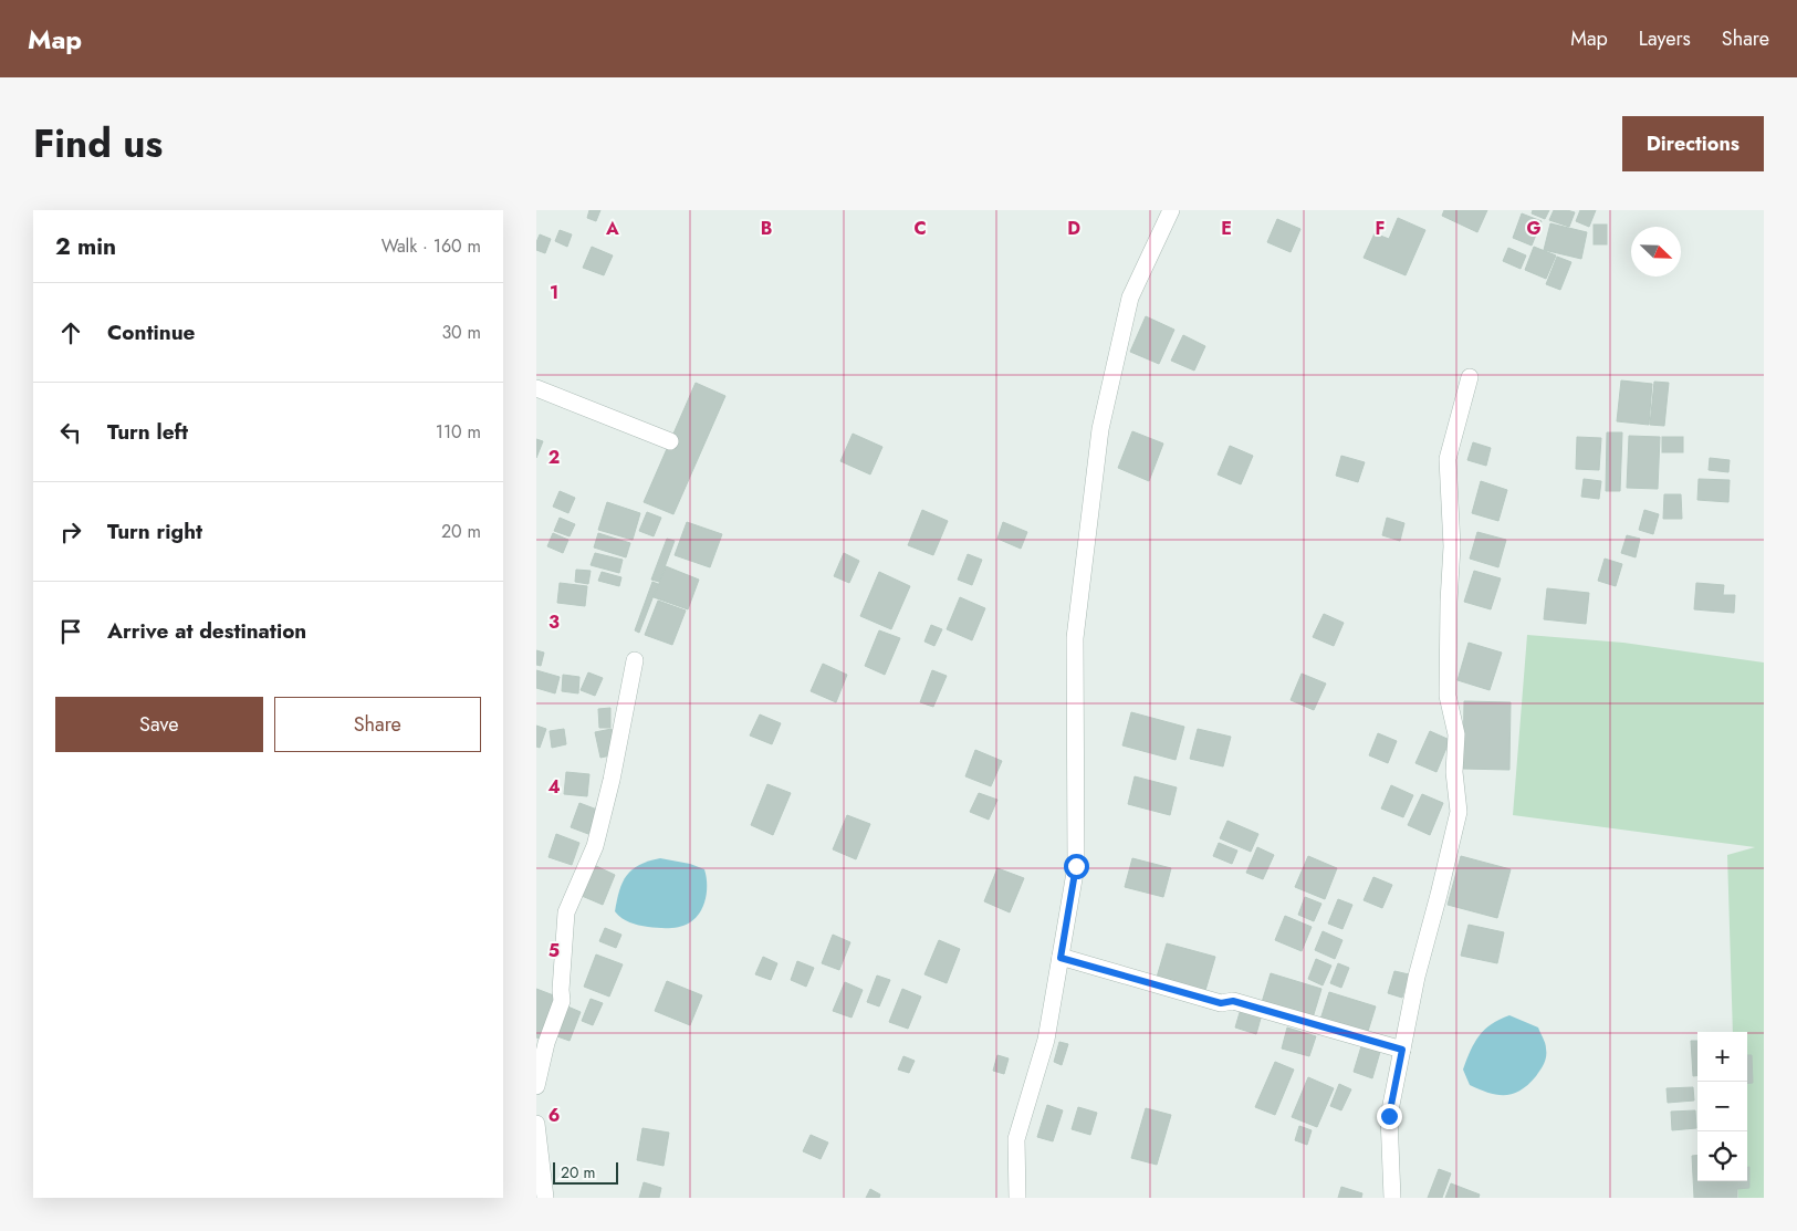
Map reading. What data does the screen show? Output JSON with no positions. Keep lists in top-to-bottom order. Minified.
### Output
{"scale_bar":"20 m","north":"bottom right","page":{"header":"Map","nav":["Map","Layers","Share"],"title":"Find us","buttons":["Directions",["Save","Share"]],"heading":["2 min","Walk · 160 m"],"list":[["Continue","30 m"],["Turn left","110 m"],["Turn right","20 m"],"Arrive at destination"],"map_buttons":["+","−"],"scale":"20 m"},"grid":{"columns":["A","B","C","D","E","F","G"],"rows":["1","2","3","4","5","6"]}}
